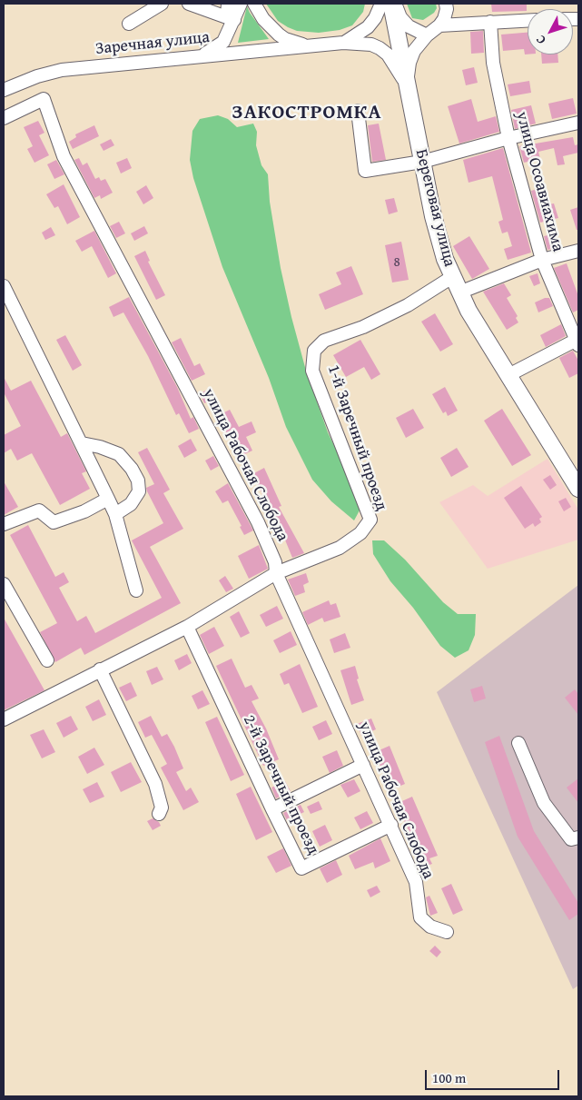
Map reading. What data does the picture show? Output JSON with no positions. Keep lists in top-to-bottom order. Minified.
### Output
{"streets":{"main road":["Береговая улица"],"street":["Заречная улица","улица Осоавиахима","1-й Заречный проезд","улица Рабочая Слобода","2-й Заречный проезд"]},"crossings":[["Заречная улица","Береговая улица"],["Береговая улица","1-й Заречный проезд"],["1-й Заречный проезд","улица Рабочая Слобода"],["1-й Заречный проезд","2-й Заречный проезд"],["улица Рабочая Слобода","2-й Заречный проезд"]],"districts":["ЗАКОСТРОМКА"],"house_numbers":["8"],"scale_bar":"100 m","north":"bottom left"}
